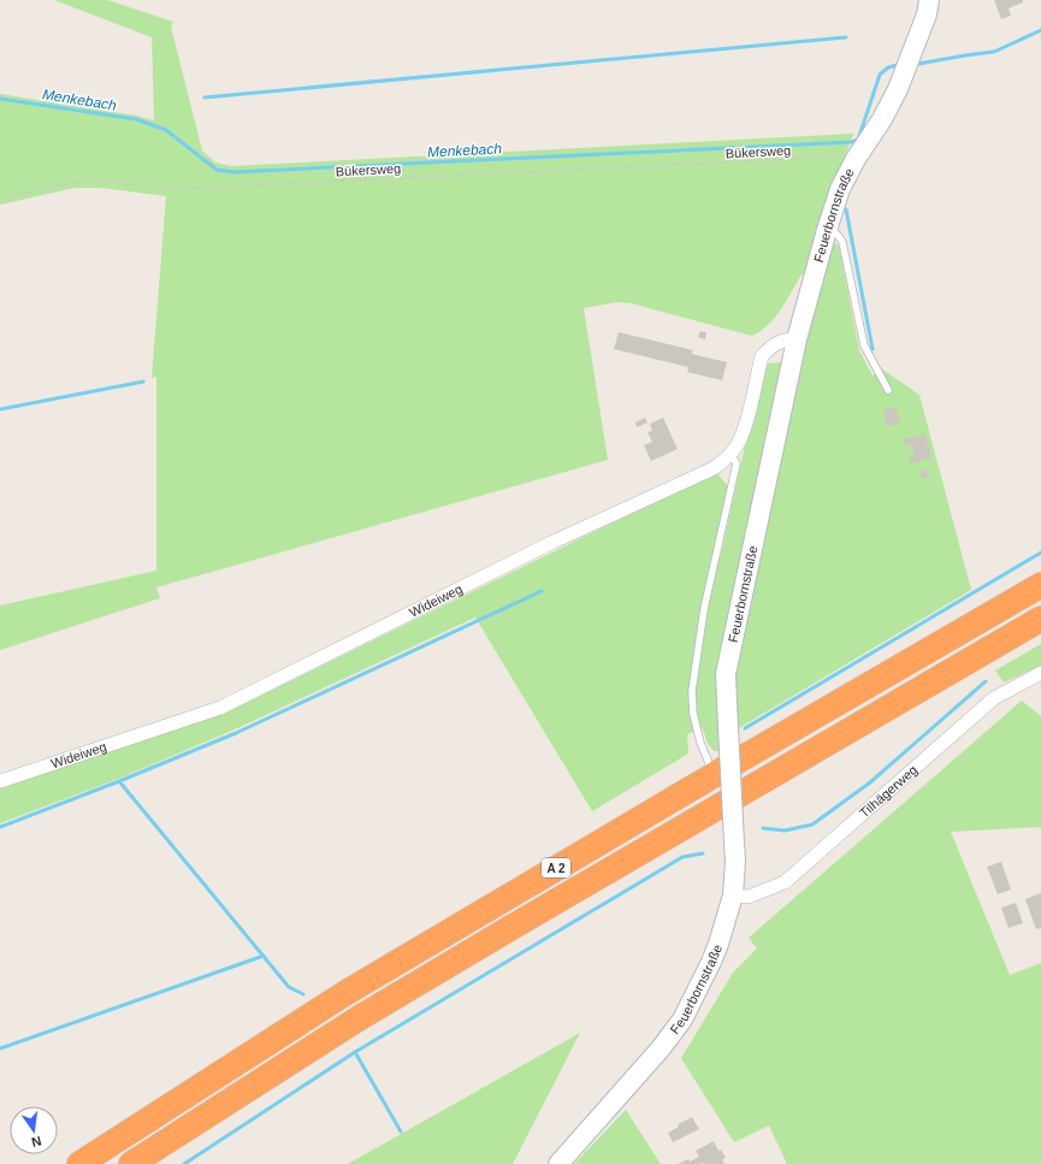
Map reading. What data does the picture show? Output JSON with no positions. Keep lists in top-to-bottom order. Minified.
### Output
{"streets":{"highway":["A 2"],"street":["Feuerbornstraße","Wideiweg","Tilhägerweg"],"path":["Bükersweg"]},"crossings":[["Bükersweg","Feuerbornstraße"],["Feuerbornstraße","Wideiweg"],["Feuerbornstraße","Tilhägerweg"]],"water":["Menkebach"],"north":"bottom"}
